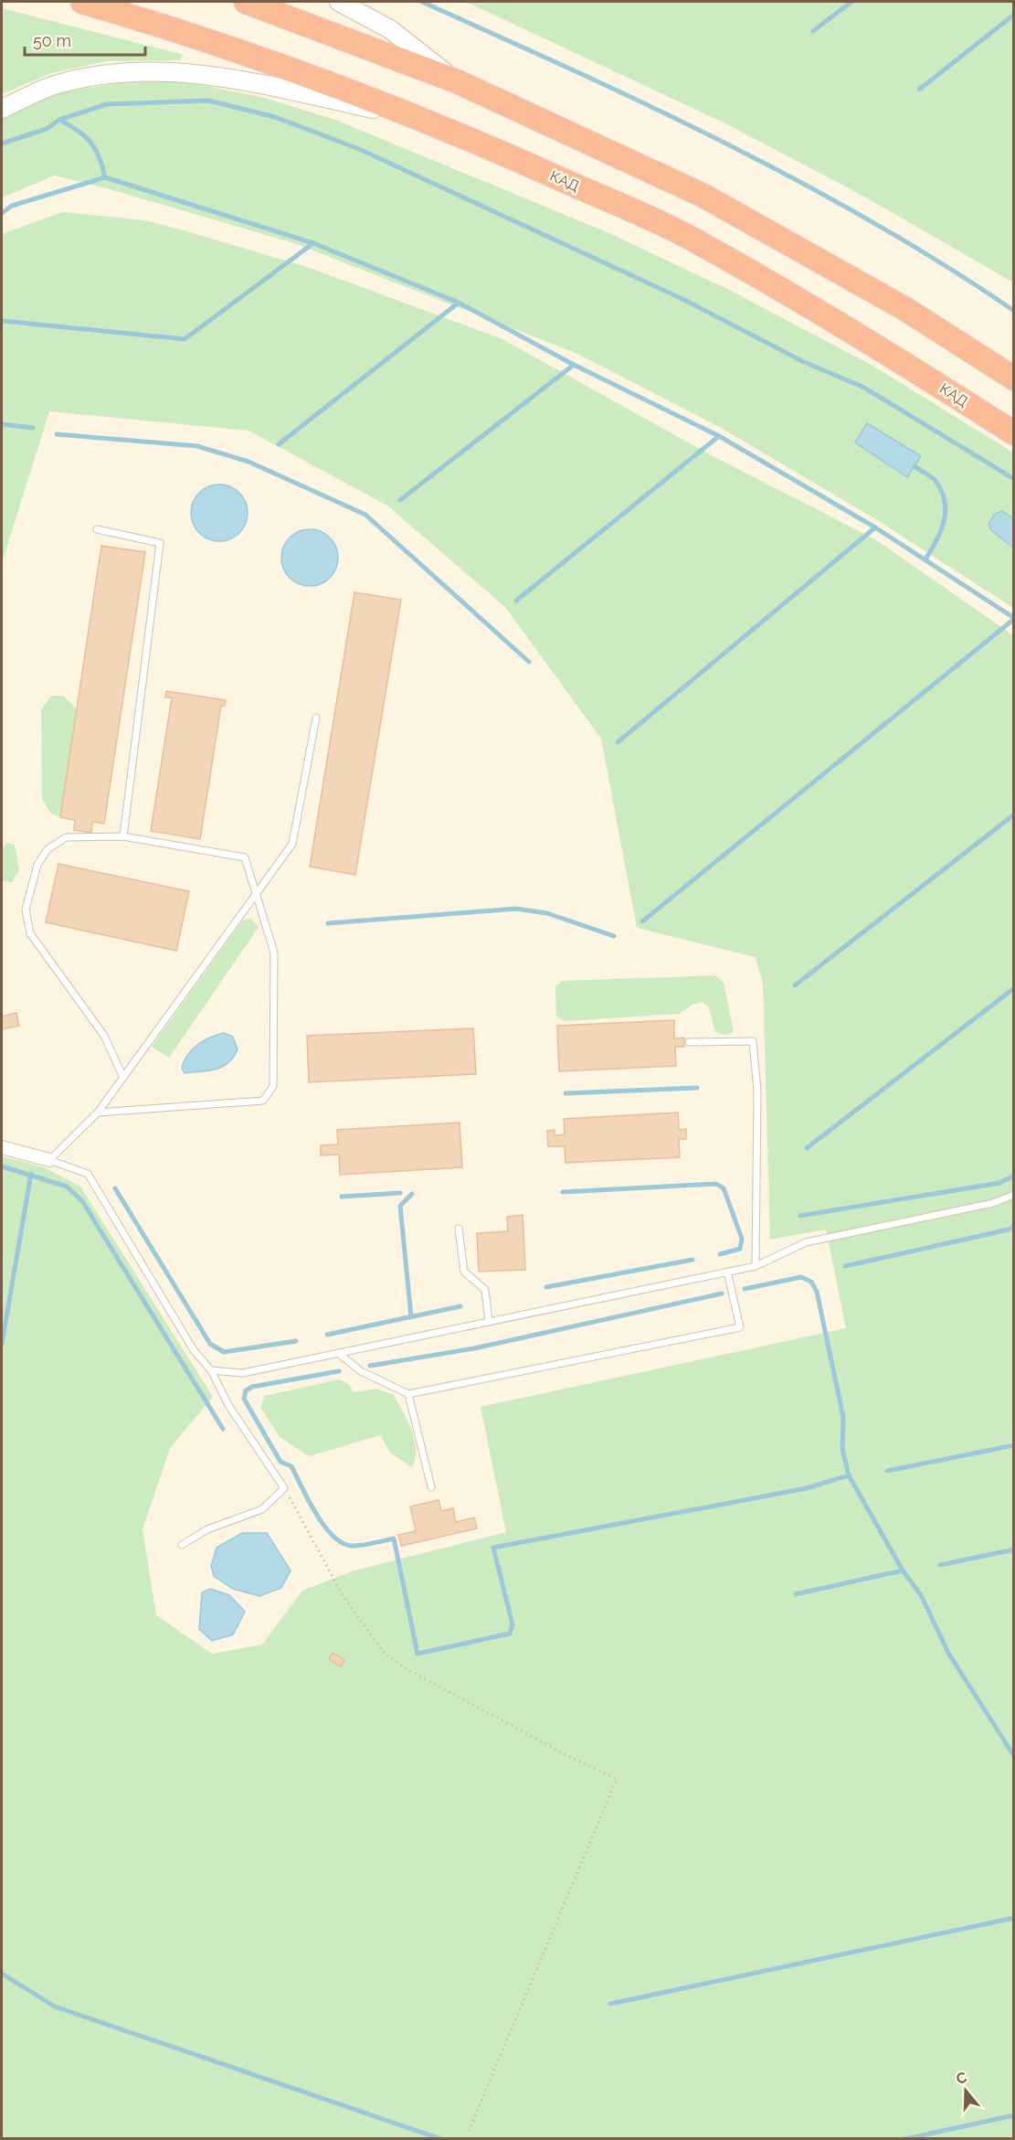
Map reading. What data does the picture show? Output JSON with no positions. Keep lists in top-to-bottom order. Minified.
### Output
{"streets":{"highway":["КАД"]},"scale_bar":"50 m","north":"top"}
